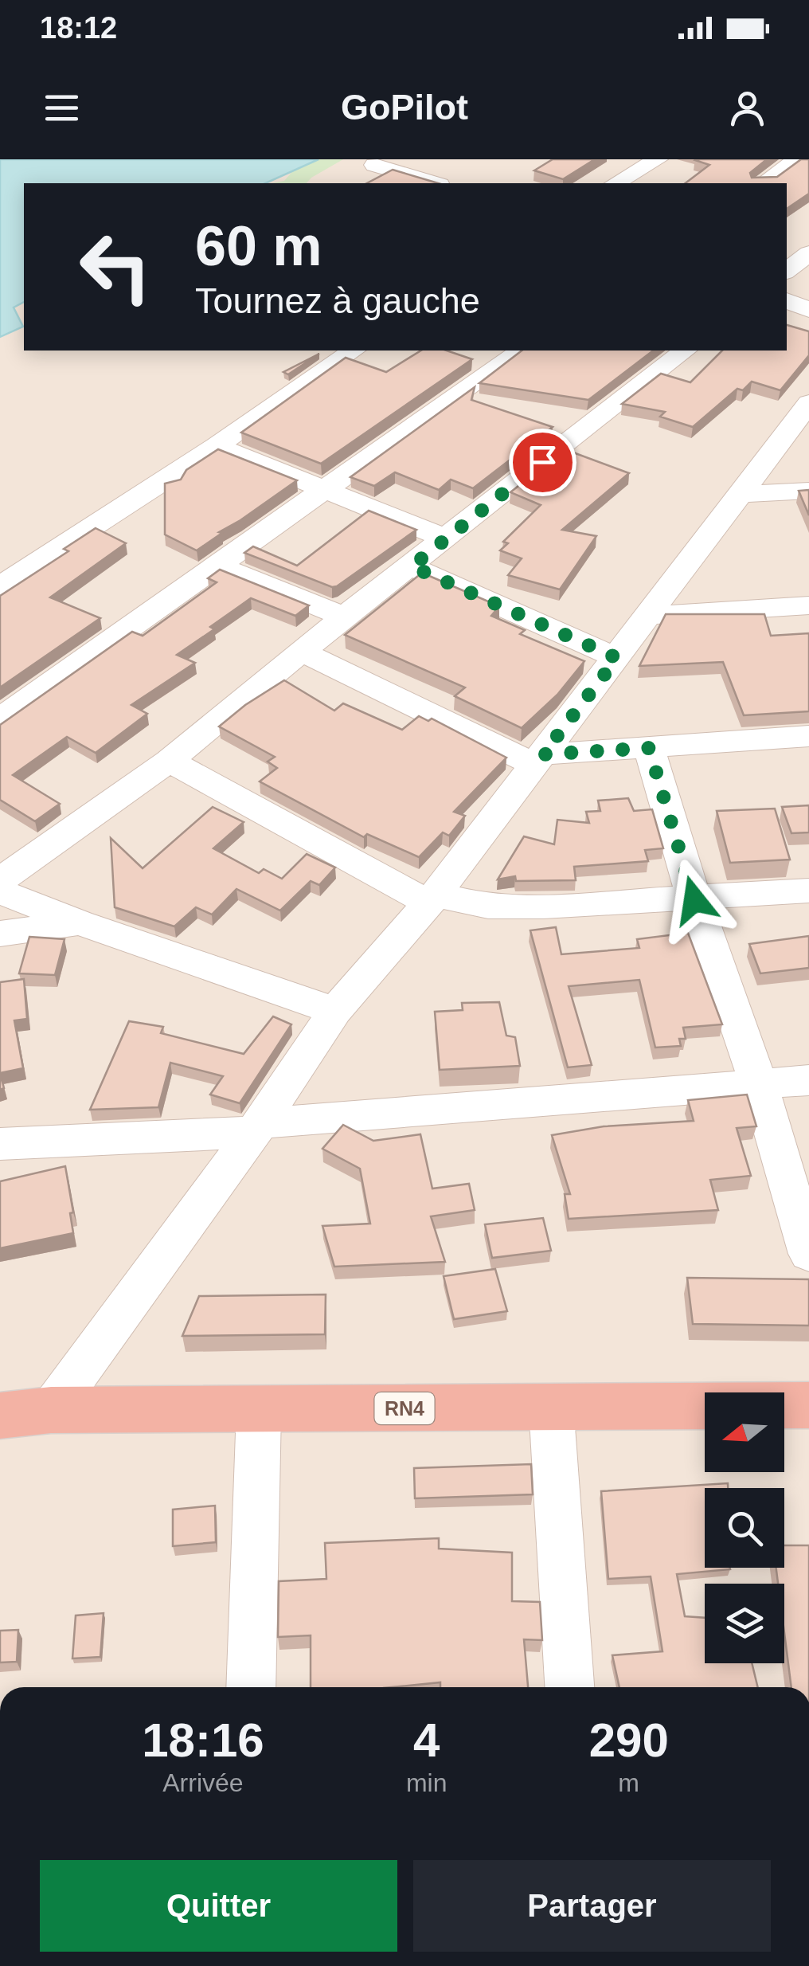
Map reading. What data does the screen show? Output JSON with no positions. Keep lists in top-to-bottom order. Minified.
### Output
{"streets":{"highway":["RN4"]},"north":"left","page":{"status":"18:12","header":"GoPilot","turn":["60 m","Tournez à gauche"],"eta":["18:16","Arrivée","4","min","290","m"],"buttons":["Quitter","Partager"]}}
